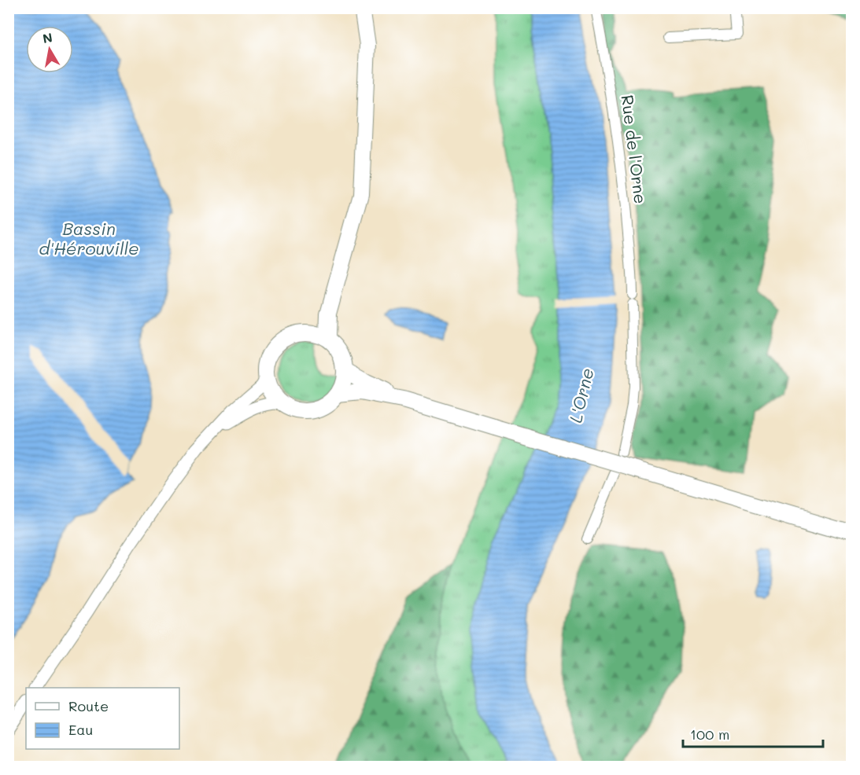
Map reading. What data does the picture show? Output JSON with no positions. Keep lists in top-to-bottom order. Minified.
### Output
{"streets":{"street":["Rue de l'Orne"]},"water":["Bassin d'Hérouville","L'Orne"],"legend":["Route","Eau"],"scale_bar":"100 m","north":"top"}
